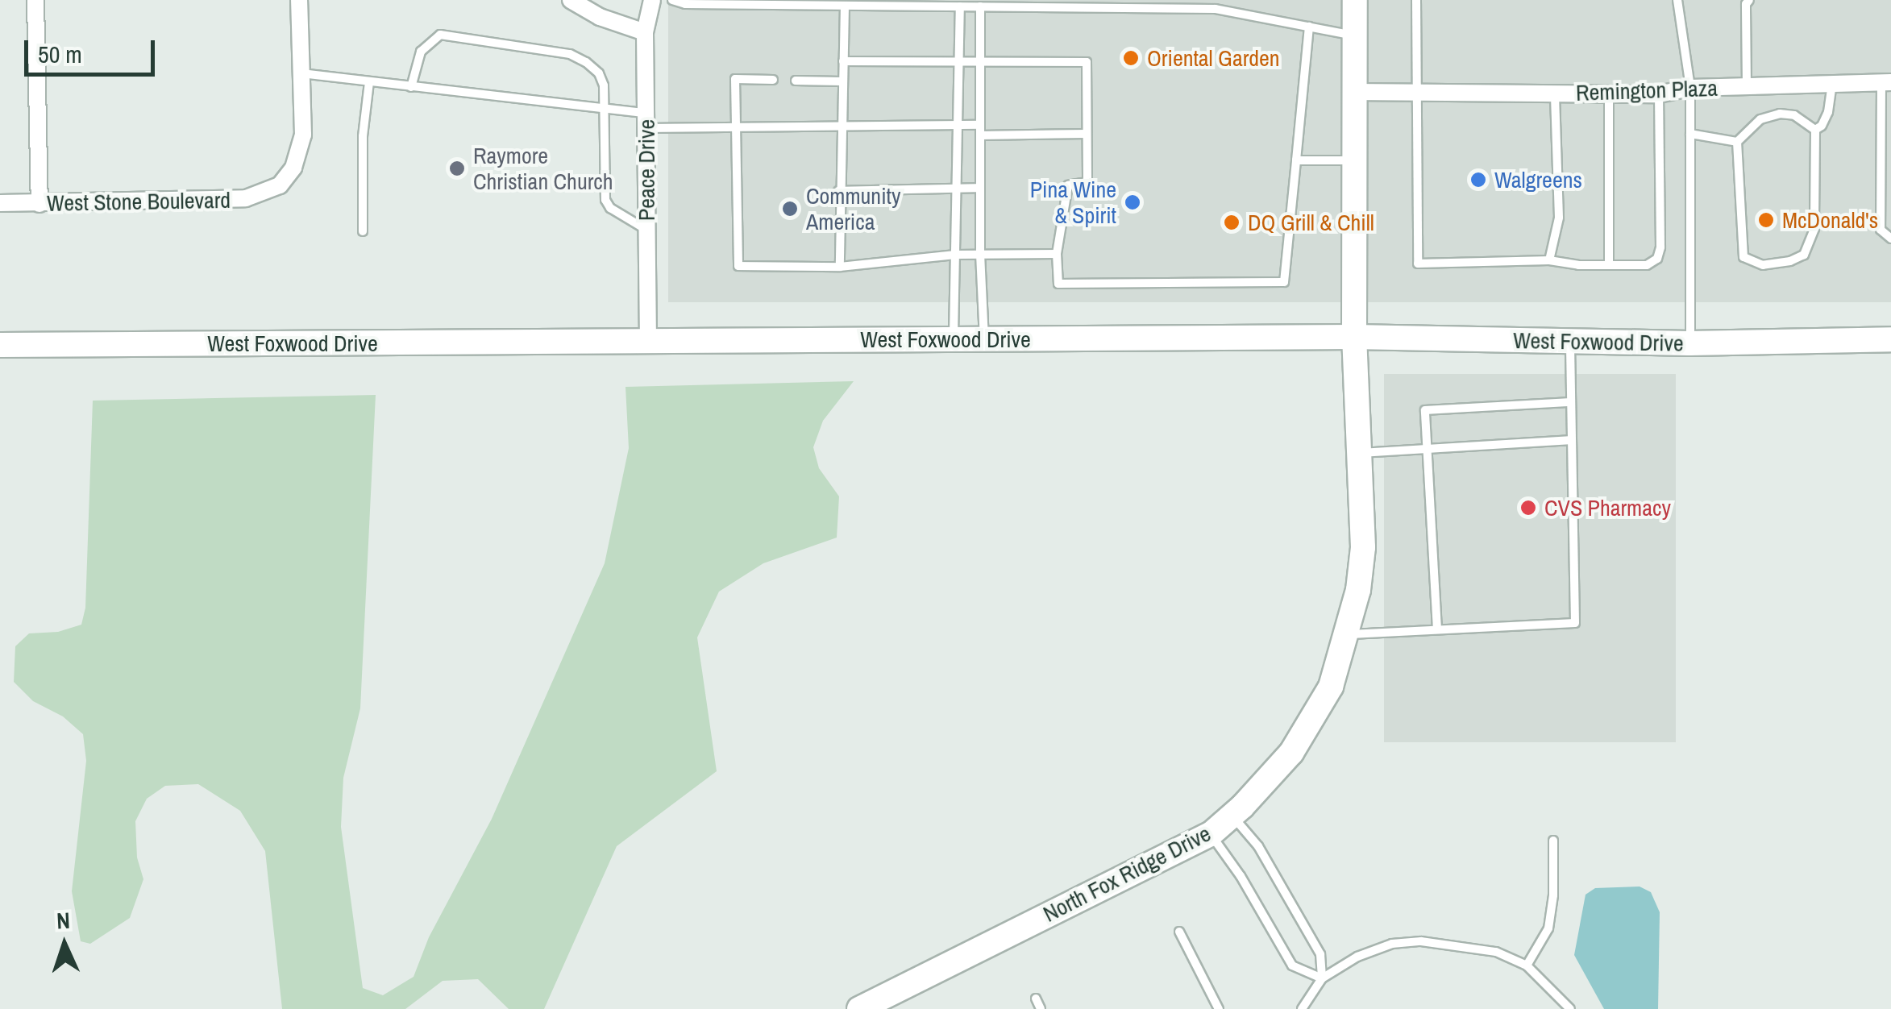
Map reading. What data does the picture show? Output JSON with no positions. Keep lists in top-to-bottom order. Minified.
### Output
{"streets":{"main road":["West Foxwood Drive","North Fox Ridge Drive"],"street":["Remington Plaza","Peace Drive","West Stone Boulevard"]},"crossings":[["Remington Plaza","North Fox Ridge Drive"],["Peace Drive","West Foxwood Drive"],["West Foxwood Drive","North Fox Ridge Drive"]],"places":["Oriental Garden","Raymore Christian Church","Walgreens","Pina Wine & Spirit","Community America","McDonald's","DQ Grill & Chill","CVS Pharmacy"],"scale_bar":"50 m","north":"top"}
